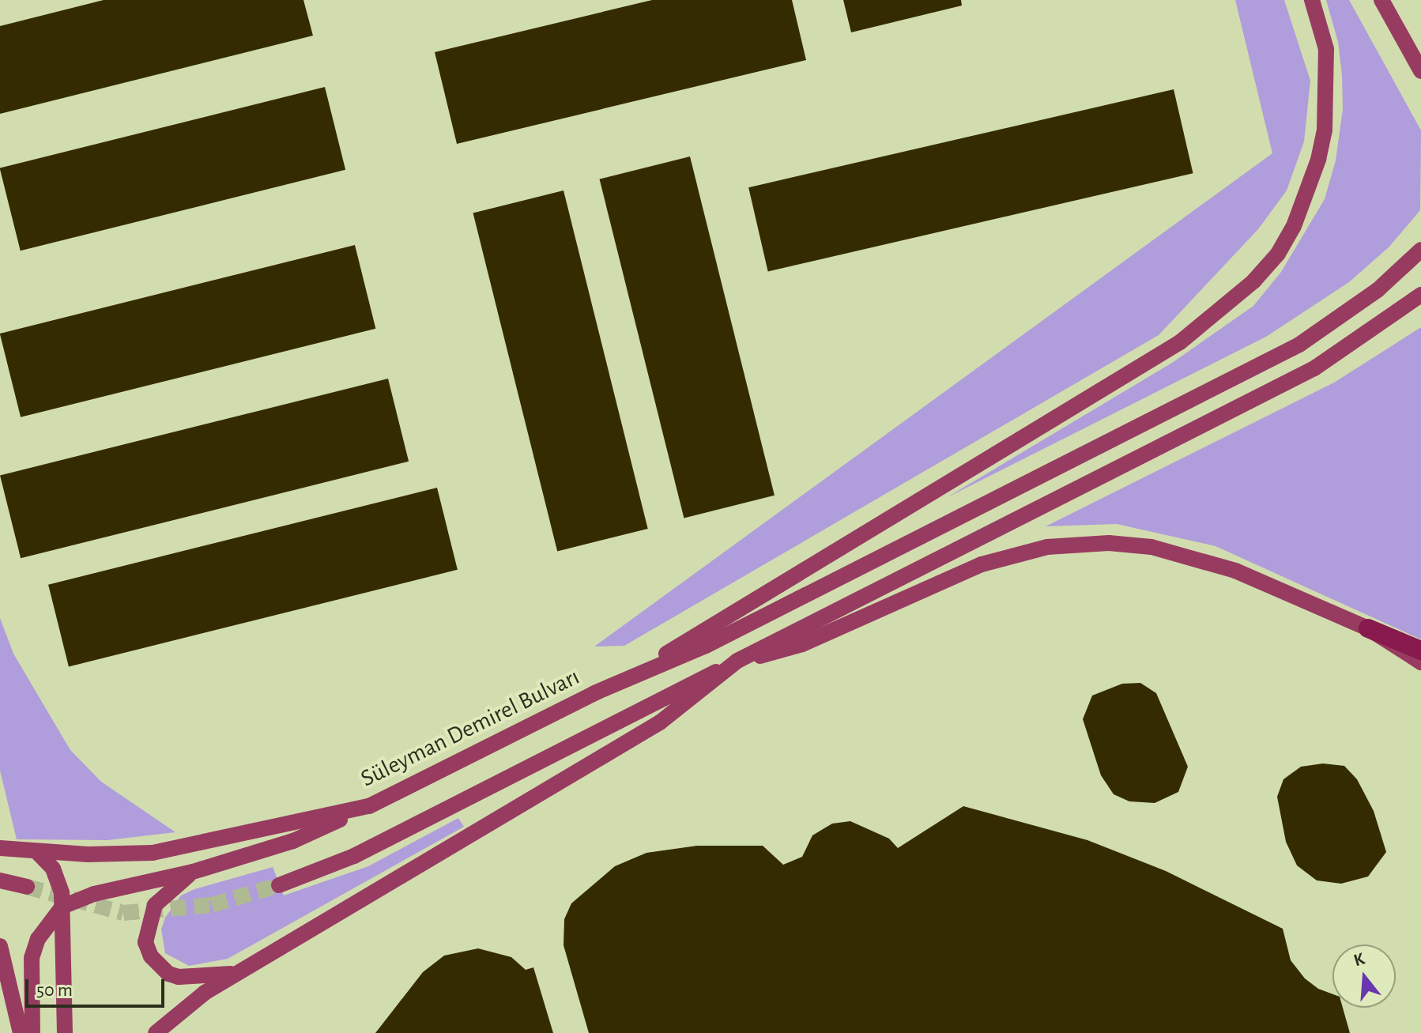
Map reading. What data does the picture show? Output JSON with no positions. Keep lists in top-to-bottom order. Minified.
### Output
{"streets":{"main road":["Süleyman Demirel Bulvarı"]},"scale_bar":"50 m","north":"top"}
